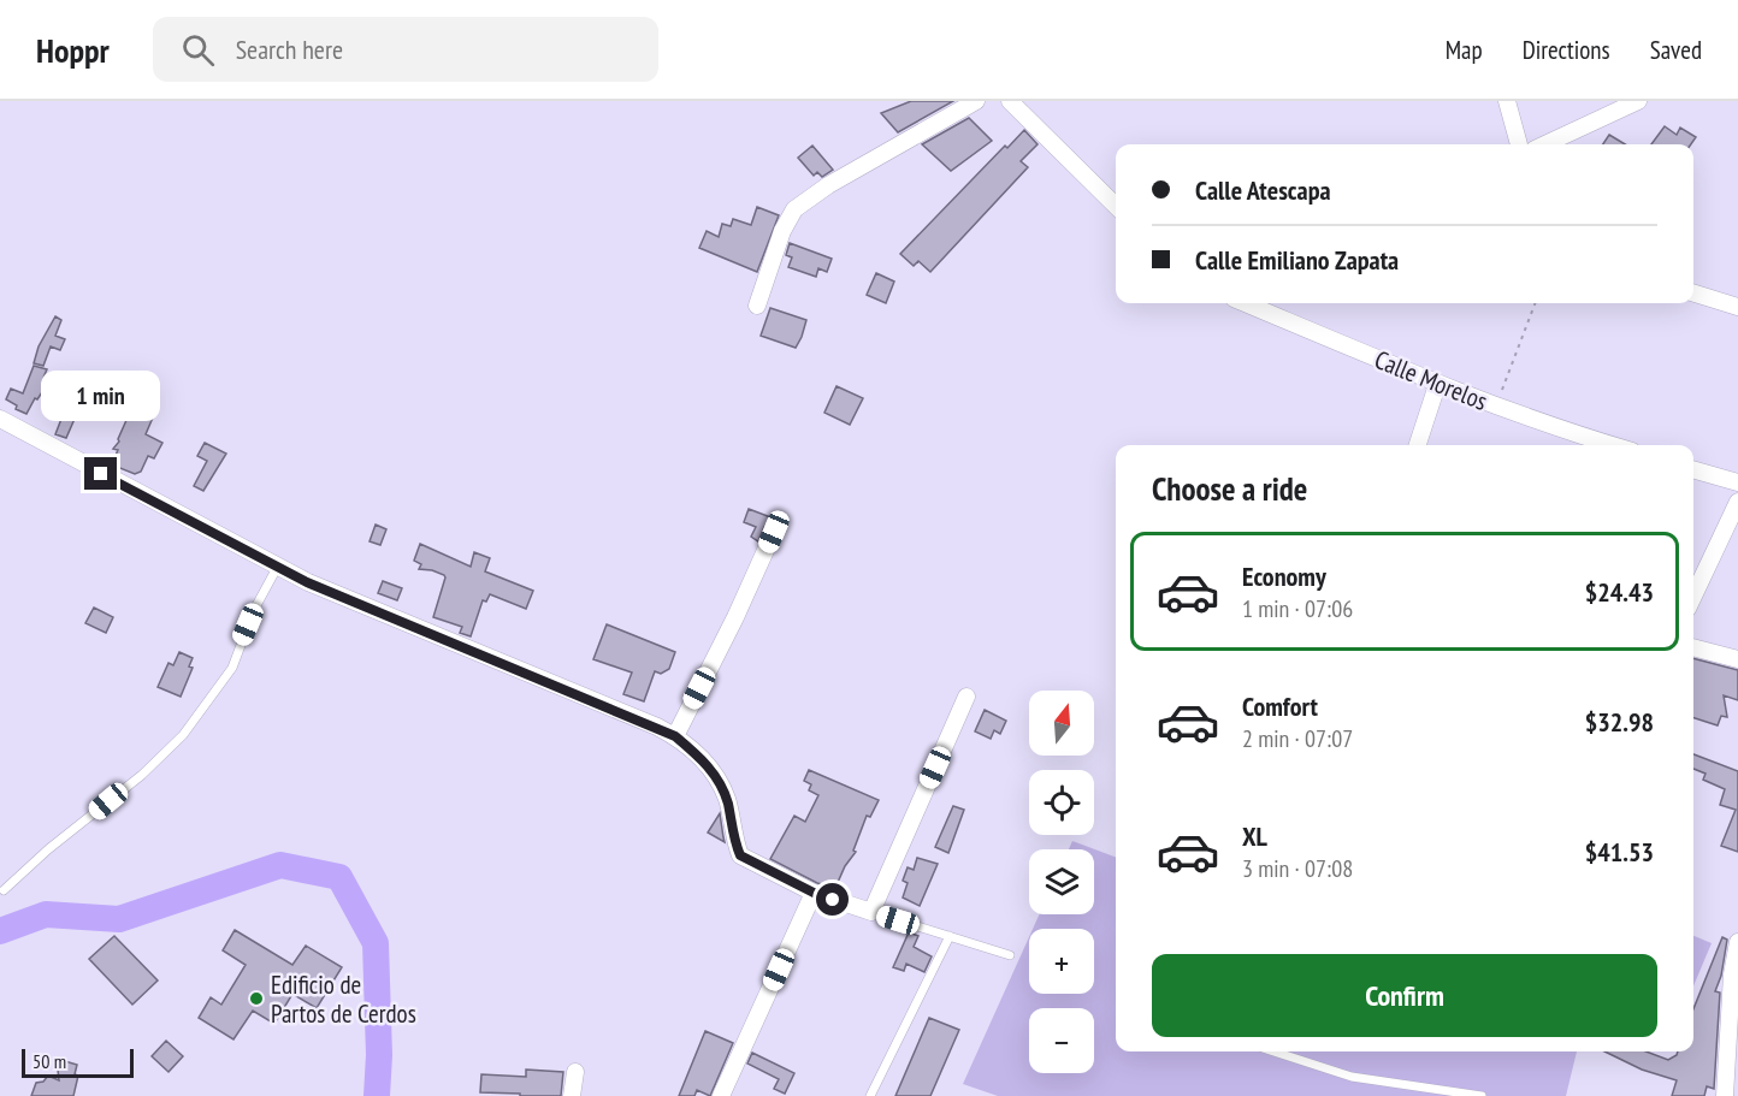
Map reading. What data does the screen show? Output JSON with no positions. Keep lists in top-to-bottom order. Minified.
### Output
{"streets":{"street":["Calle Morelos"]},"places":["Edificio de Partos de Cerdos"],"scale_bar":"50 m","north":"top","page":{"header":"Hoppr","search":"Search here","nav":["Map","Directions","Saved"],"banner":["Calle Atescapa","Calle Emiliano Zapata"],"bubble":"1 min","heading":"Choose a ride","list":[{"name":"Economy","note":"1 min · 07:06","value":"$24.43"},{"name":"Comfort","note":"2 min · 07:07","value":"$32.98"},{"name":"XL","note":"3 min · 07:08","value":"$41.53"}],"map_buttons":["+","−"],"buttons":"Confirm","scale":"50 m"}}
